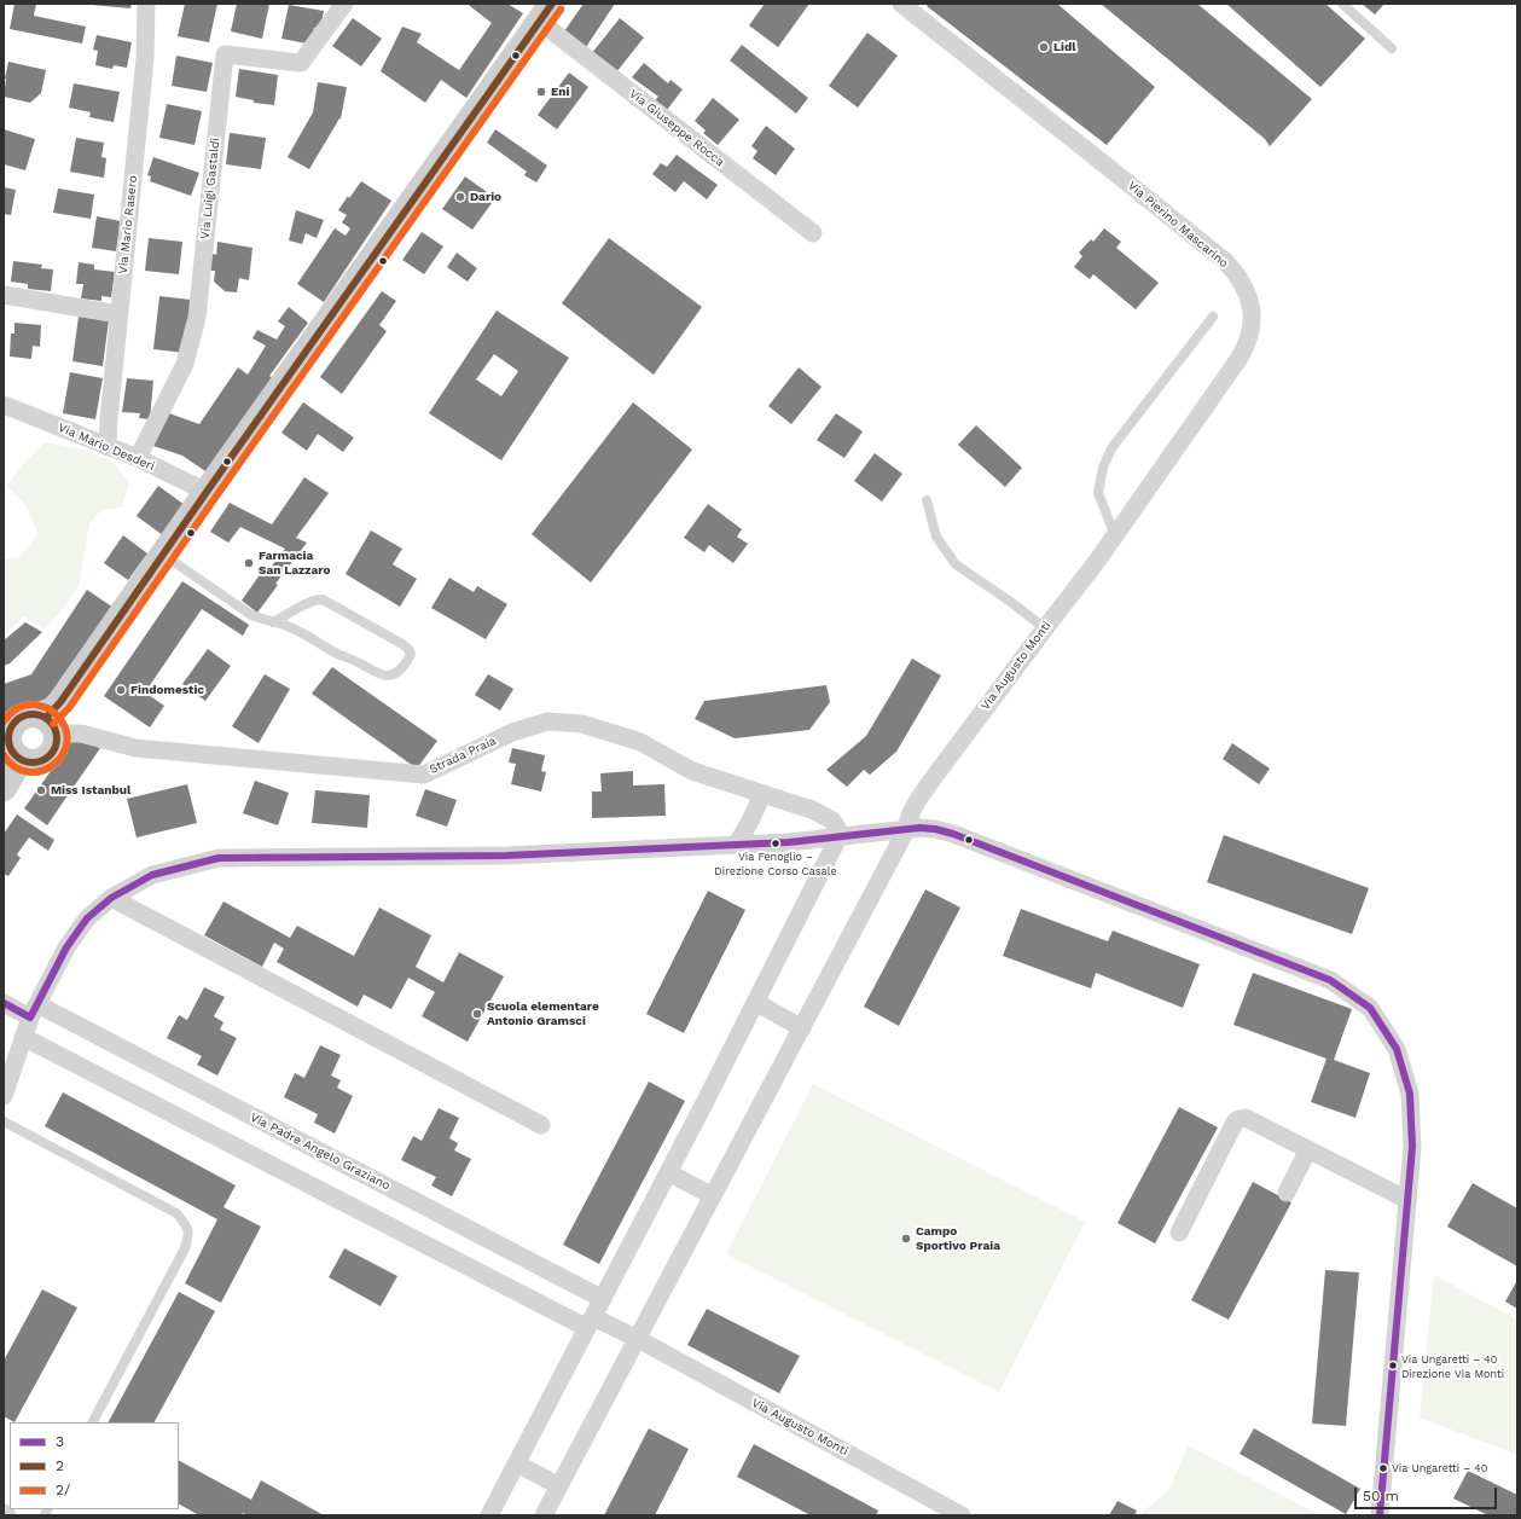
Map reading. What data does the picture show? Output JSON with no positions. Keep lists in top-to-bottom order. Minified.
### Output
{"streets":{"street":["Via Giuseppe Rocca","Via Luigi Gastaldi","Via Mario Rasero","Via Pierino Mascarino","Via Mario Desderi","Via Augusto Monti","Strada Praia","Via Padre Angelo Graziano"]},"crossings":[["Via Luigi Gastaldi","Via Mario Desderi"],["Via Mario Rasero","Via Mario Desderi"],["Via Pierino Mascarino","Via Augusto Monti"]],"places":["Lidl","Eni","Dario","Farmacia San Lazzaro","Findomestic","Miss Istanbul","Via Fenoglio – Direzione Corso Casale","Scuola elementare Antonio Gramsci","Campo Sportivo Praia","Via Ungaretti – 40 Direzione Via Monti","Via Ungaretti – 40"],"lines":["transit line 2","transit line 2/","transit line 3"],"legend":["3","2","2/"],"scale_bar":"50 m"}
